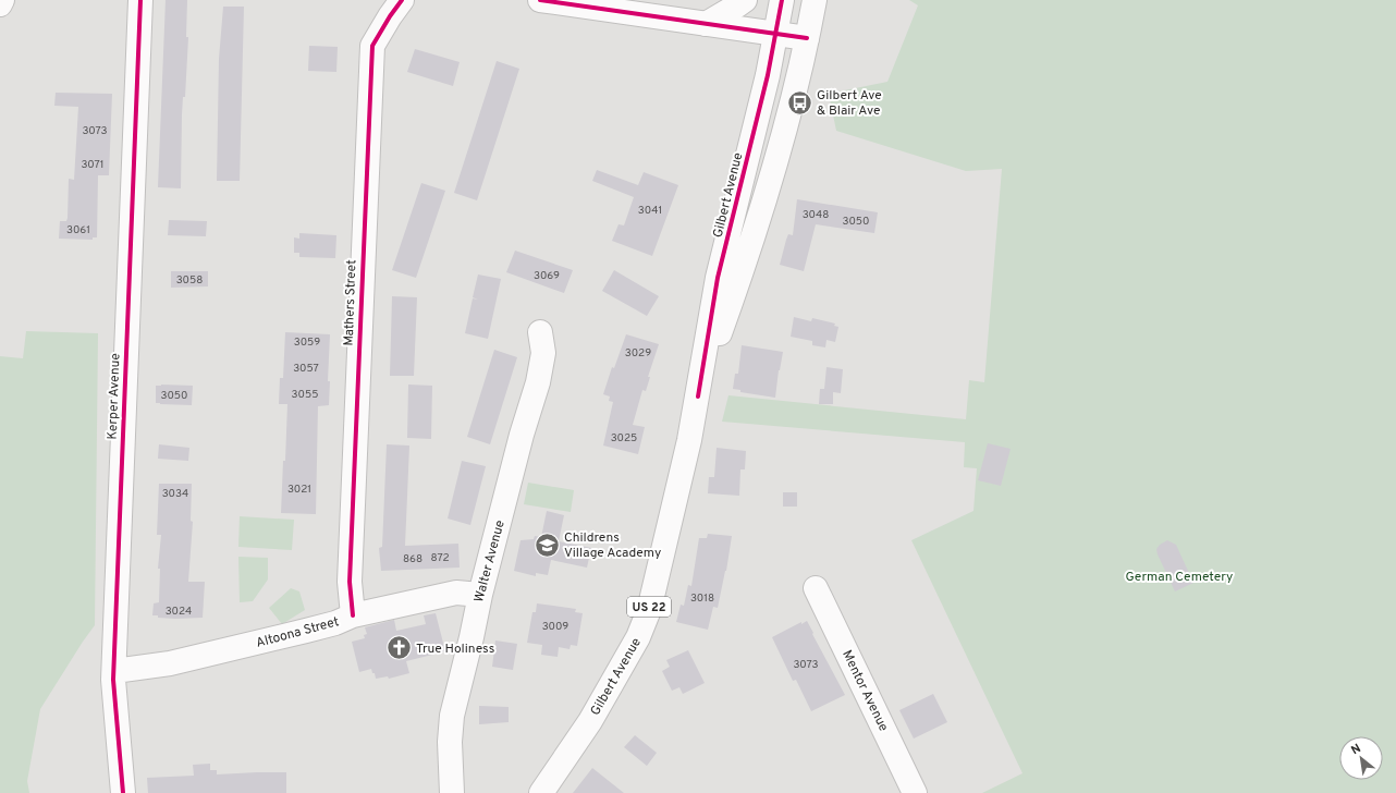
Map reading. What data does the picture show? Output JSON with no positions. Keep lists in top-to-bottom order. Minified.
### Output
{"streets":{"main road":["Gilbert Avenue","Mathers Street","Kerper Avenue","Walter Avenue","US 22","Altoona Street","Mentor Avenue"]},"crossings":[["Mathers Street","Altoona Street"],["Kerper Avenue","Altoona Street"],["Walter Avenue","Altoona Street"]],"parks":["German Cemetery"],"places":{"bus stop":["Gilbert Ave & Blair Ave"],"school or university":["Childrens Village Academy"],"church":["True Holiness"]},"house_numbers":["3073","3071","3041","3048","3050","3061","3069","3058","3059","3029","3057","3055","3050","3025","3021","3034","872","868","3018","3024","3009","3073"],"north":"top left"}
